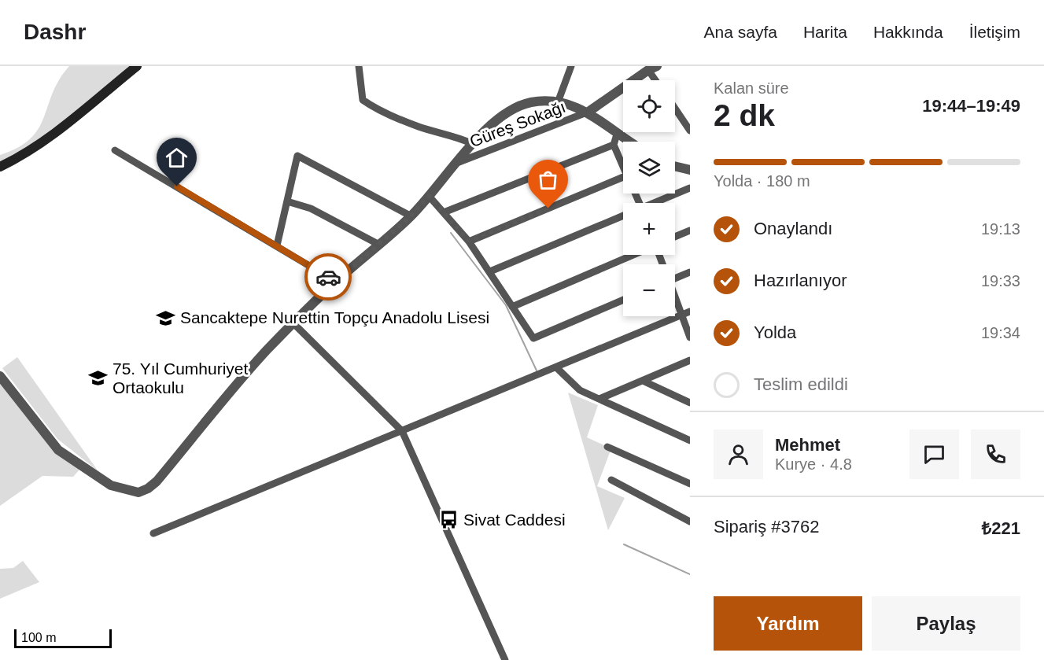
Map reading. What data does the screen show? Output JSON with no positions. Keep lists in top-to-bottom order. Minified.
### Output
{"streets":{"street":["Güreş Sokağı"]},"places":{"school or university":["Sancaktepe Nurettin Topçu Anadolu Lisesi","75. Yıl Cumhuriyet Ortaokulu"],"bus stop":["Sivat Caddesi"]},"scale_bar":"100 m","page":{"header":"Dashr","nav":["Ana sayfa","Harita","Hakkında","İletişim"],"heading":["2 dk","Kalan süre","19:44–19:49"],"panel":["Mehmet","Kurye · 4.8","Sipariş #3762","₺221"],"map_buttons":["+","−"],"bar":"Yolda · 180 m","list":[["Onaylandı","19:13"],["Hazırlanıyor","19:33"],["Yolda","19:34"],"Teslim edildi"],"buttons":["Yardım","Paylaş"],"scale":"100 m"}}
